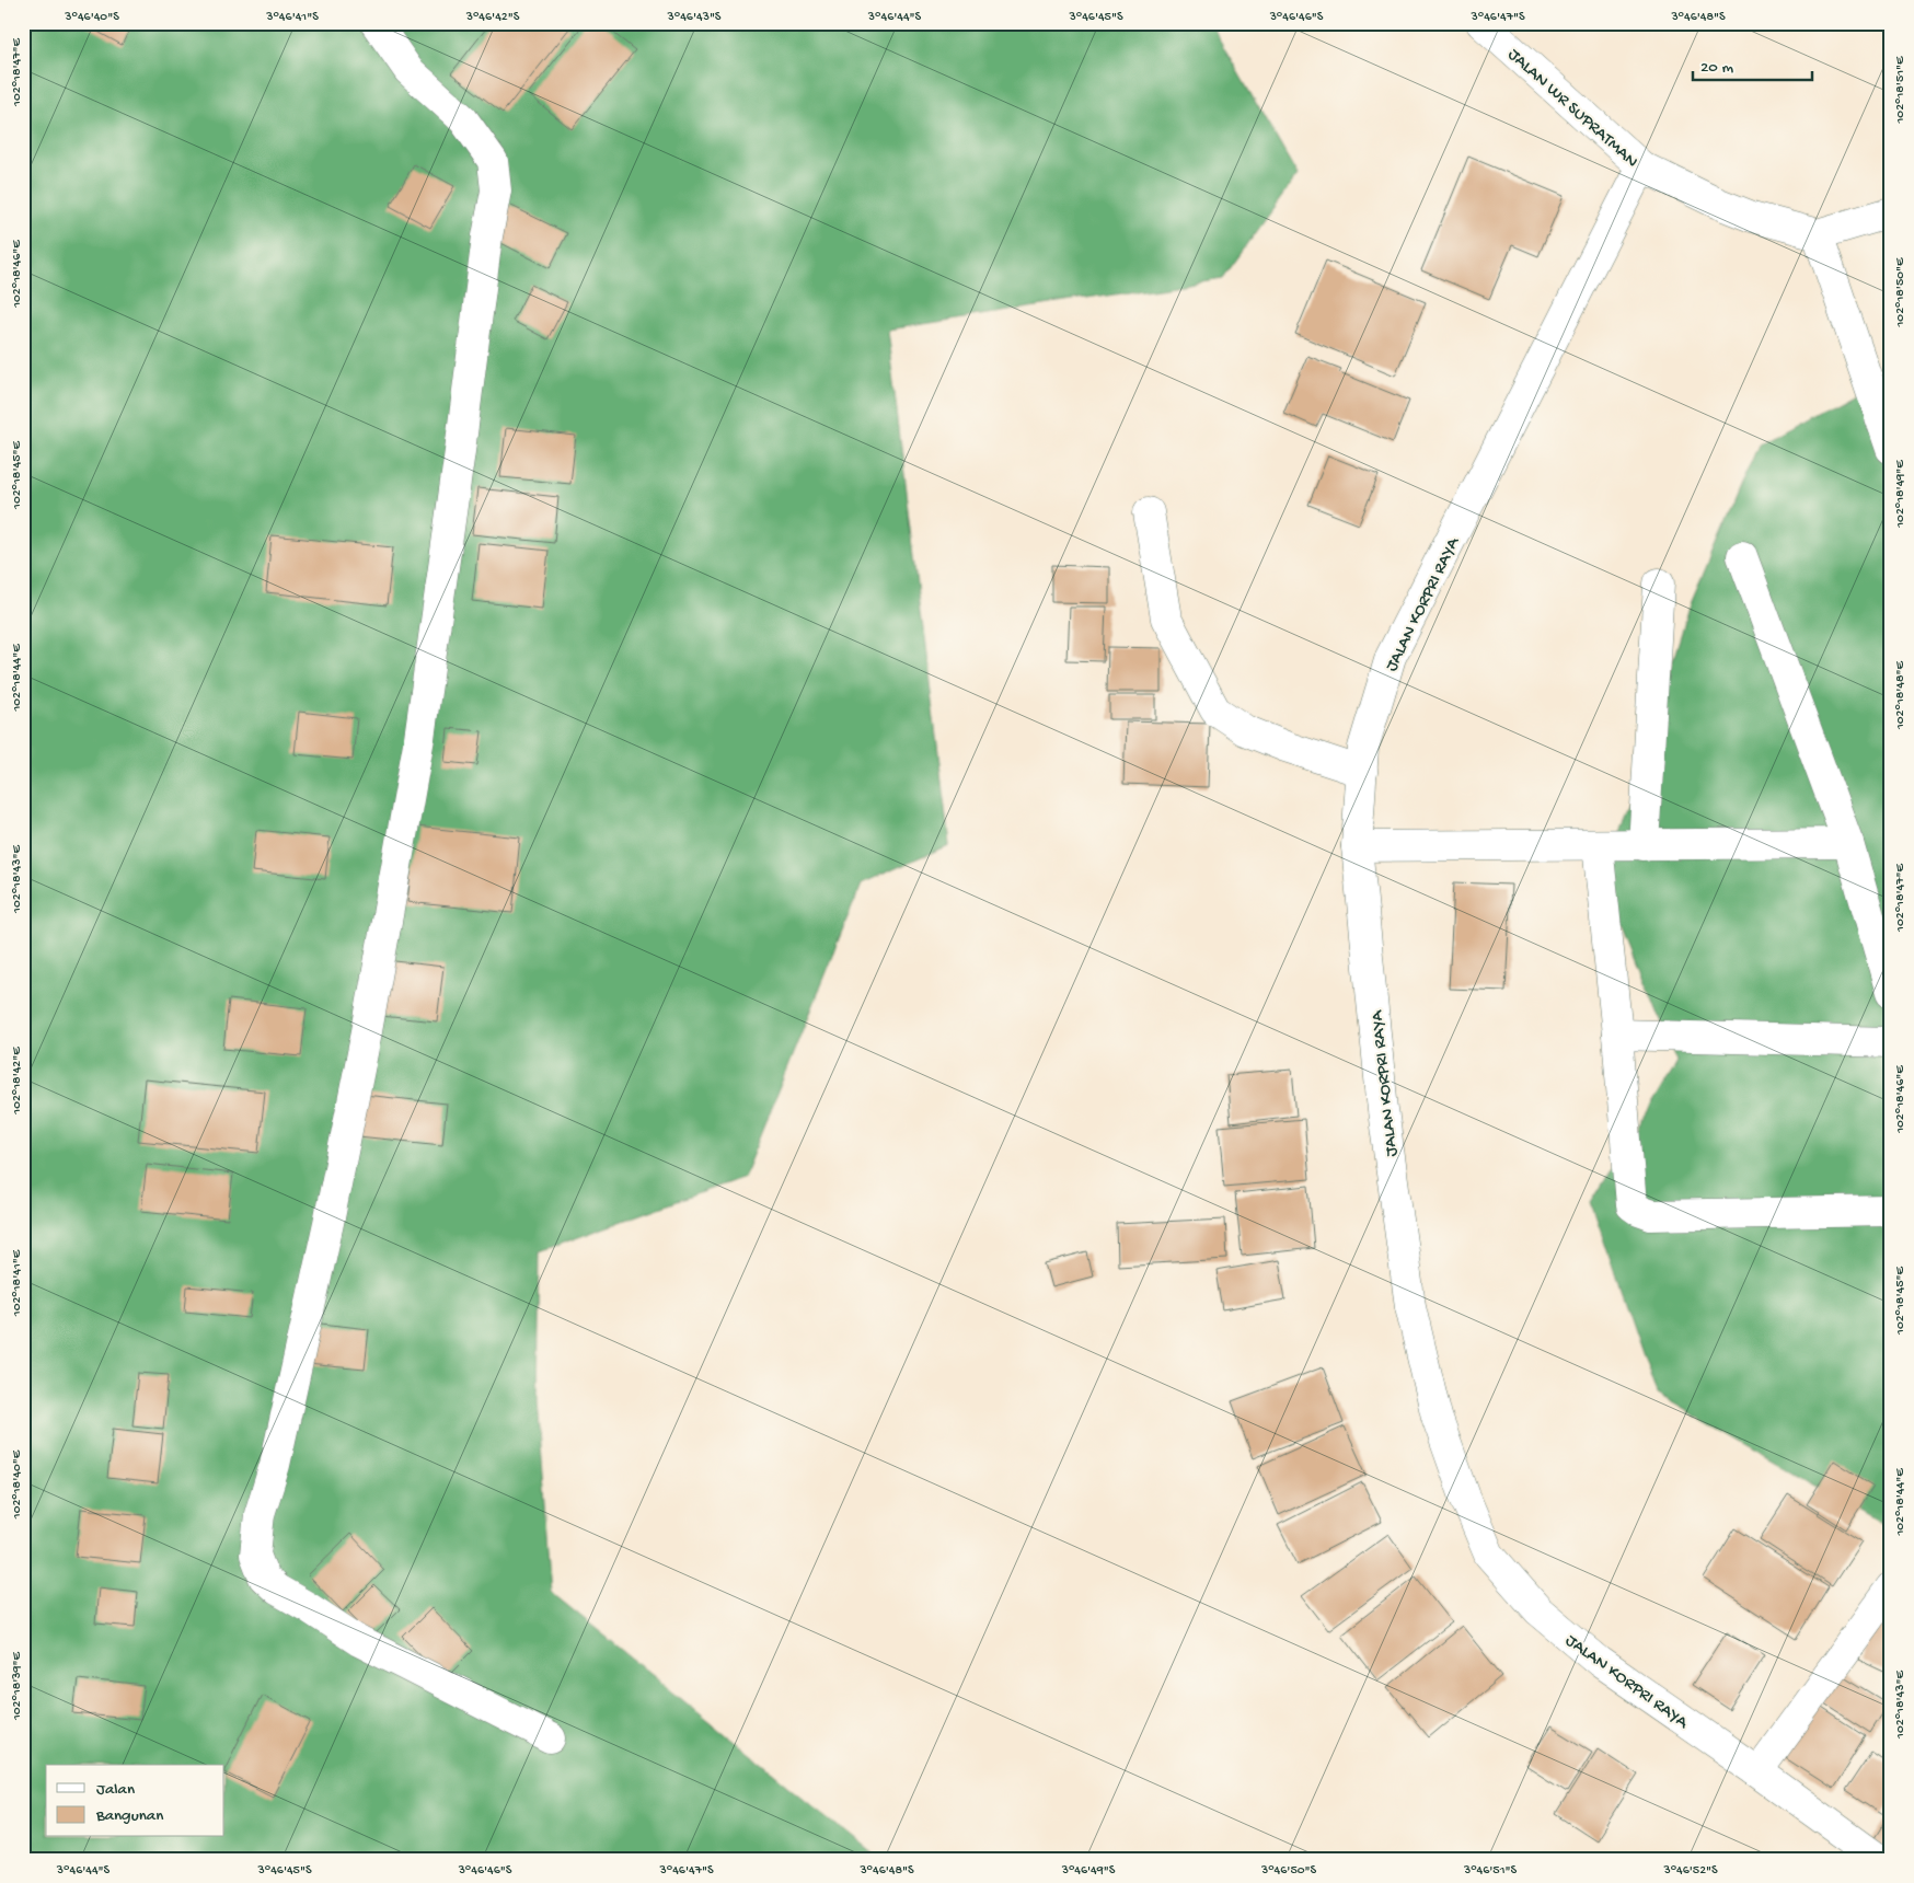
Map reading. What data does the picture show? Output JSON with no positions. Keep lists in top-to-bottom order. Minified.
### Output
{"streets":{"main road":["JALAN WR SUPRATMAN","JALAN KORPRI RAYA"]},"crossings":[["JALAN WR SUPRATMAN","JALAN KORPRI RAYA"]],"legend":["Jalan","Bangunan"],"scale_bar":"20 m","coordinates":["3°46'40\"S","3°46'41\"S","3°46'42\"S","3°46'43\"S","3°46'44\"S","3°46'45\"S","3°46'46\"S","3°46'47\"S","3°46'48\"S","102°18'47\"E","102°18'51\"E","102°18'46\"E","102°18'50\"E","102°18'45\"E","102°18'49\"E","102°18'44\"E","102°18'48\"E","102°18'43\"E","102°18'42\"E","102°18'41\"E","102°18'40\"E","102°18'39\"E","3°46'49\"S","3°46'50\"S","3°46'51\"S","3°46'52\"S"]}
